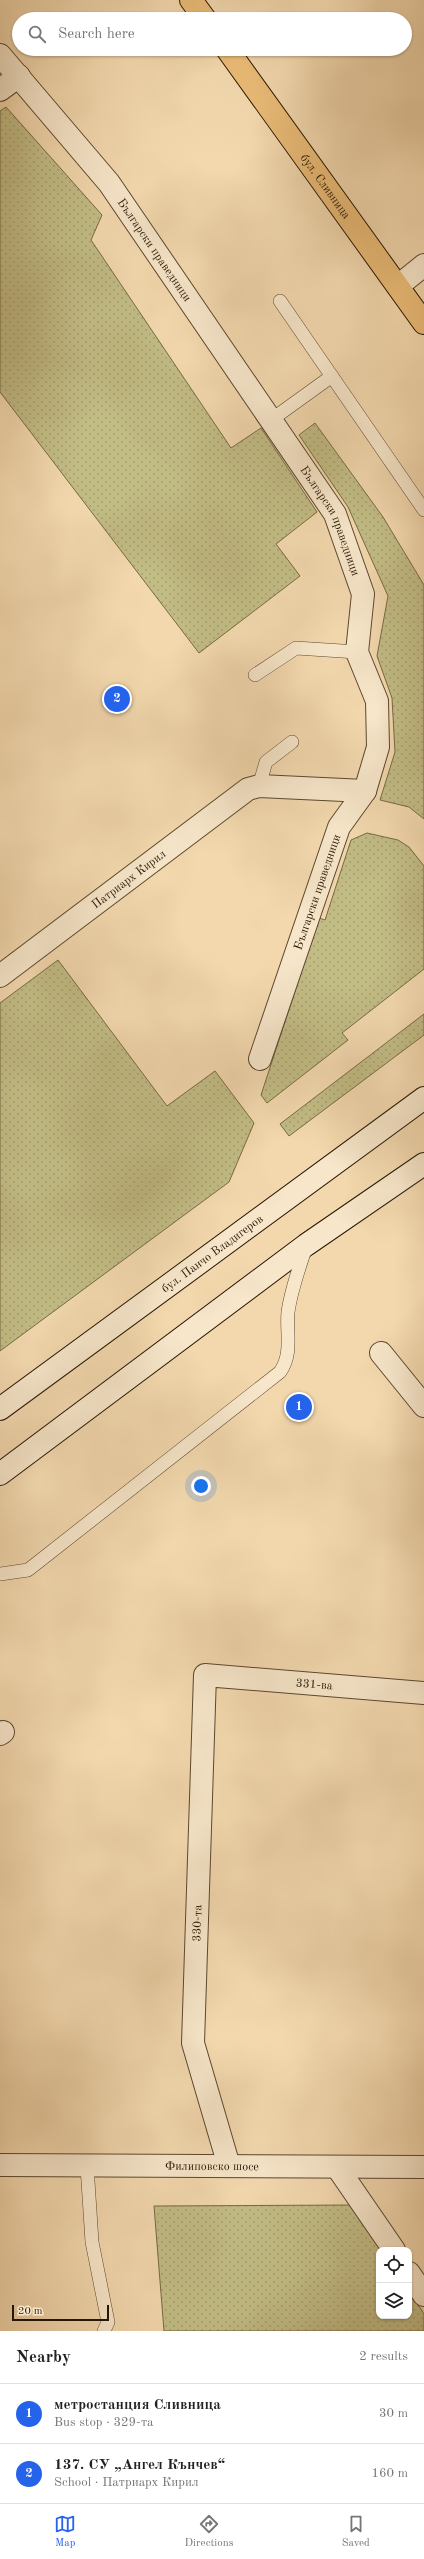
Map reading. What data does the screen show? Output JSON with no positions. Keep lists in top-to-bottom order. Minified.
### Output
{"streets":{"main road":["бул. Сливница"],"street":["Български праведници","Патриарх Кирил","бул. Панчо Владигеров","331-ва","330-та","Филиповско шосе"]},"crossings":[["331-ва","330-та"],["330-та","Филиповско шосе"]],"scale_bar":"20 m","page":{"search":"Search here","pins":["2","1"],"scale":"20 m","heading":["Nearby","2 results"],"list":[{"mark":"1","name":"метростанция Сливница","note":"Bus stop · 329-та","value":"30 m"},{"mark":"2","name":"137. СУ „Ангел Кънчев“","note":"School · Патриарх Кирил","value":"160 m"}],"nav":["Map","Directions","Saved"]}}
